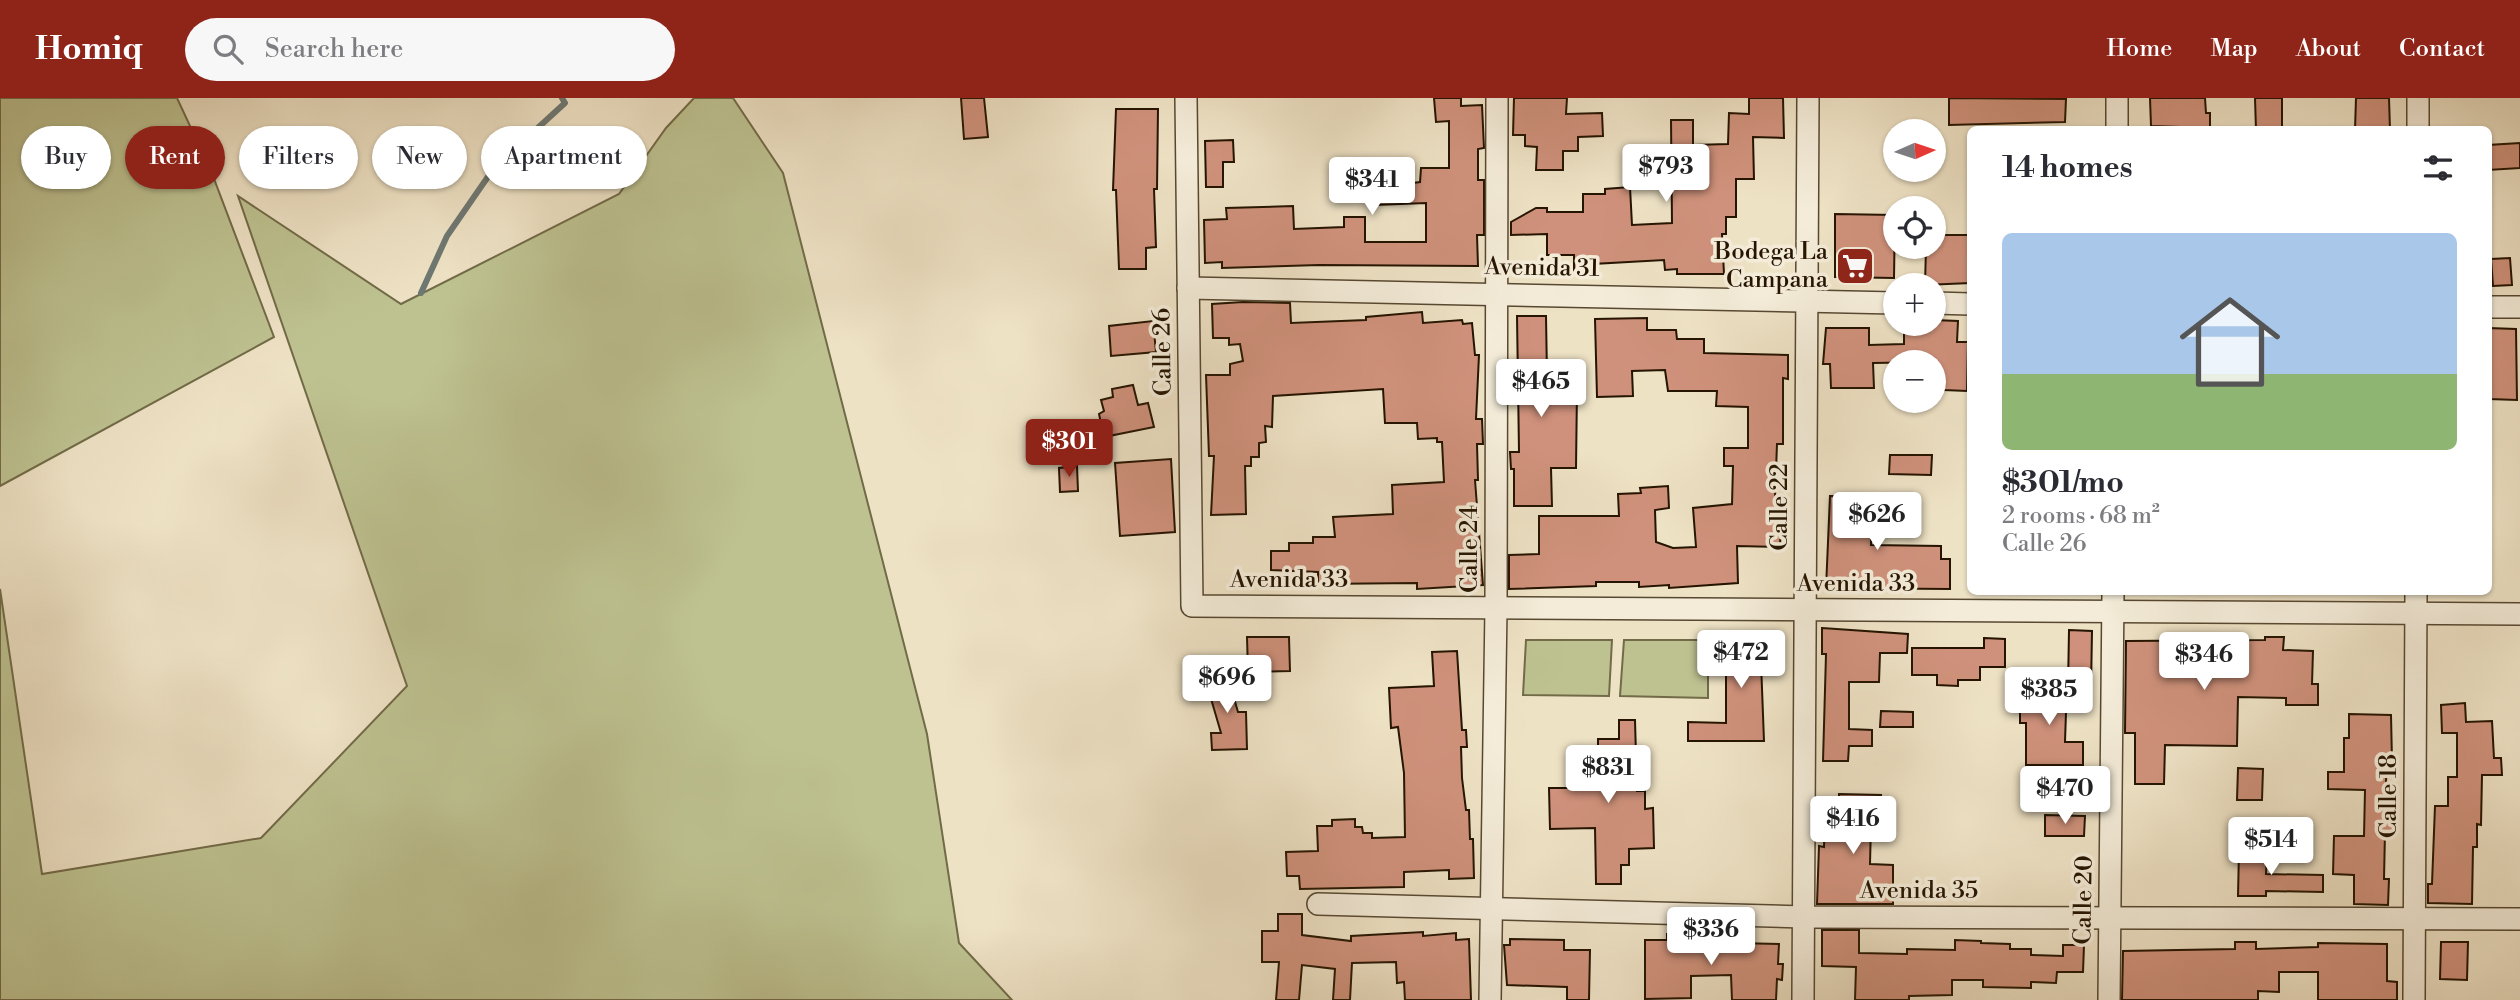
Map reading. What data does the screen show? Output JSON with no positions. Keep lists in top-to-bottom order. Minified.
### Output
{"streets":{"street":["Avenida 31","Calle 26","Calle 22","Calle 24","Avenida 33","Calle 18","Avenida 35","Calle 20"]},"crossings":[["Avenida 31","Calle 26"],["Avenida 31","Calle 22"],["Avenida 31","Calle 24"],["Calle 26","Avenida 33"],["Calle 22","Avenida 33"],["Calle 22","Avenida 35"],["Calle 24","Avenida 33"],["Calle 24","Avenida 35"],["Avenida 33","Calle 18"],["Avenida 33","Calle 20"],["Calle 18","Avenida 35"],["Avenida 35","Calle 20"]],"places":{"supermarket":["Bodega La Campana"]},"north":"right","page":{"header":"Homiq","search":"Search here","nav":["Home","Map","About","Contact"],"map_buttons":["+","−"],"chip":["Buy","Rent","Filters","New","Apartment"],"heading":"14 homes","price":["$793","$341","$465","$301","$626","$472","$346","$696","$385","$831","$470","$416","$514","$336"],"list":[{"name":"$301/mo","note":"2 rooms · 68 m² · Calle 26"}]}}
